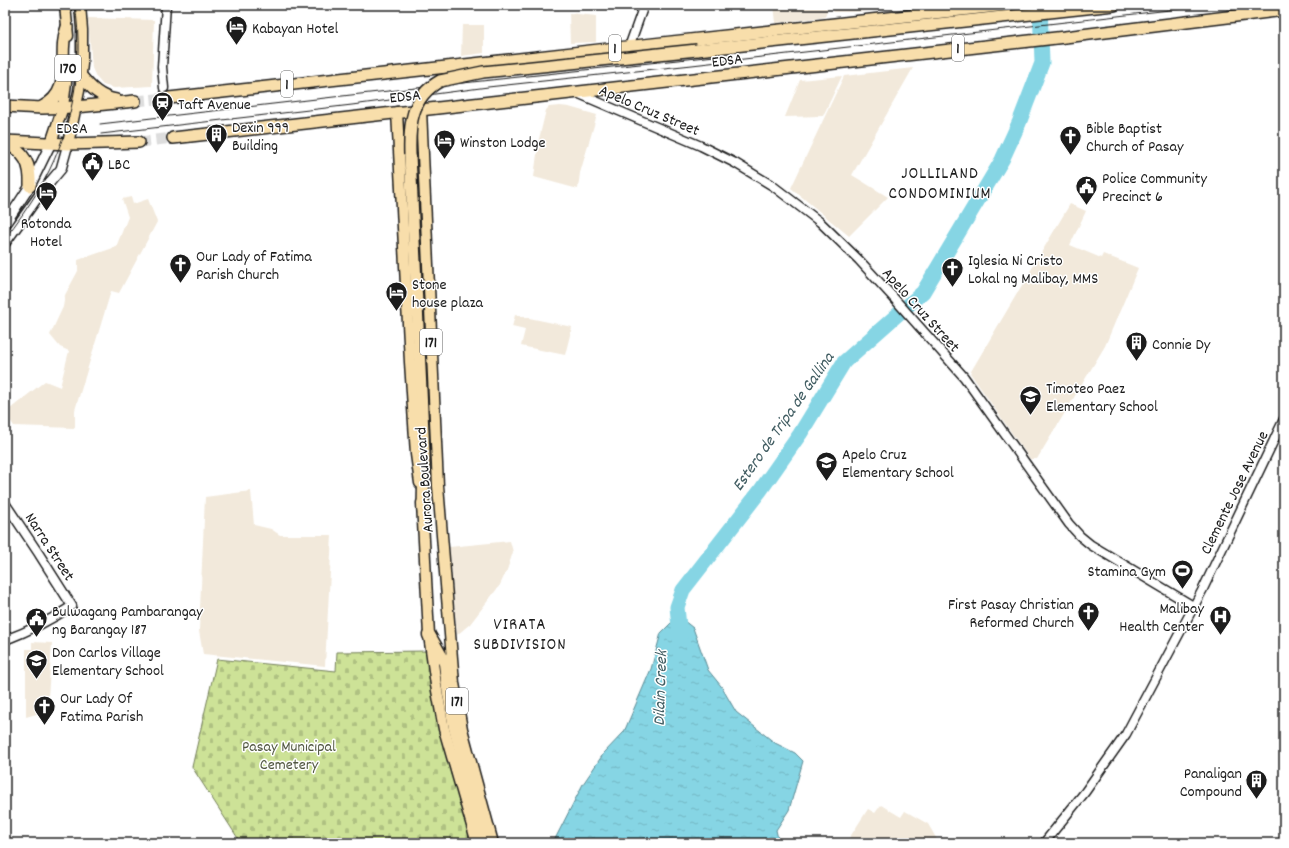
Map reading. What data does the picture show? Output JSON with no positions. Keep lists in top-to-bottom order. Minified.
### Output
{"streets":{"highway":["1","EDSA"],"main road":["170","171","Aurora Boulevard"],"street":["Apelo Cruz Street","Clemente Jose Avenue","Narra Street"]},"crossings":[["EDSA","170"],["EDSA","Apelo Cruz Street"],["EDSA","Aurora Boulevard"],["Apelo Cruz Street","Clemente Jose Avenue"]],"districts":["JOLLILAND CONDOMINIUM","VIRATA SUBDIVISION"],"water":["Estero de Tripa de Gallina","Dilain Creek"],"parks":["Pasay Municipal Cemetery"],"places":{"hotel":["Kabayan Hotel","Winston Lodge","Rotonda Hotel","Stone house plaza"],"station":["Taft Avenue"],"building":["Dexin 999 Building","Connie Dy","Panaligan Compound"],"church":["Bible Baptist Church of Pasay","Our Lady of Fatima Parish Church","Iglesia Ni Cristo Lokal ng Malibay, MMS","First Pasay Christian Reformed Church","Our Lady Of Fatima Parish"],"public building":["LBC","Police Community Precinct 6","Bulwagang Pambarangay ng Barangay 187"],"school or university":["Timoteo Paez Elementary School","Apelo Cruz Elementary School","Don Carlos Village Elementary School"],"sports":["Stamina Gym"],"hospital":["Malibay Health Center"]}}
